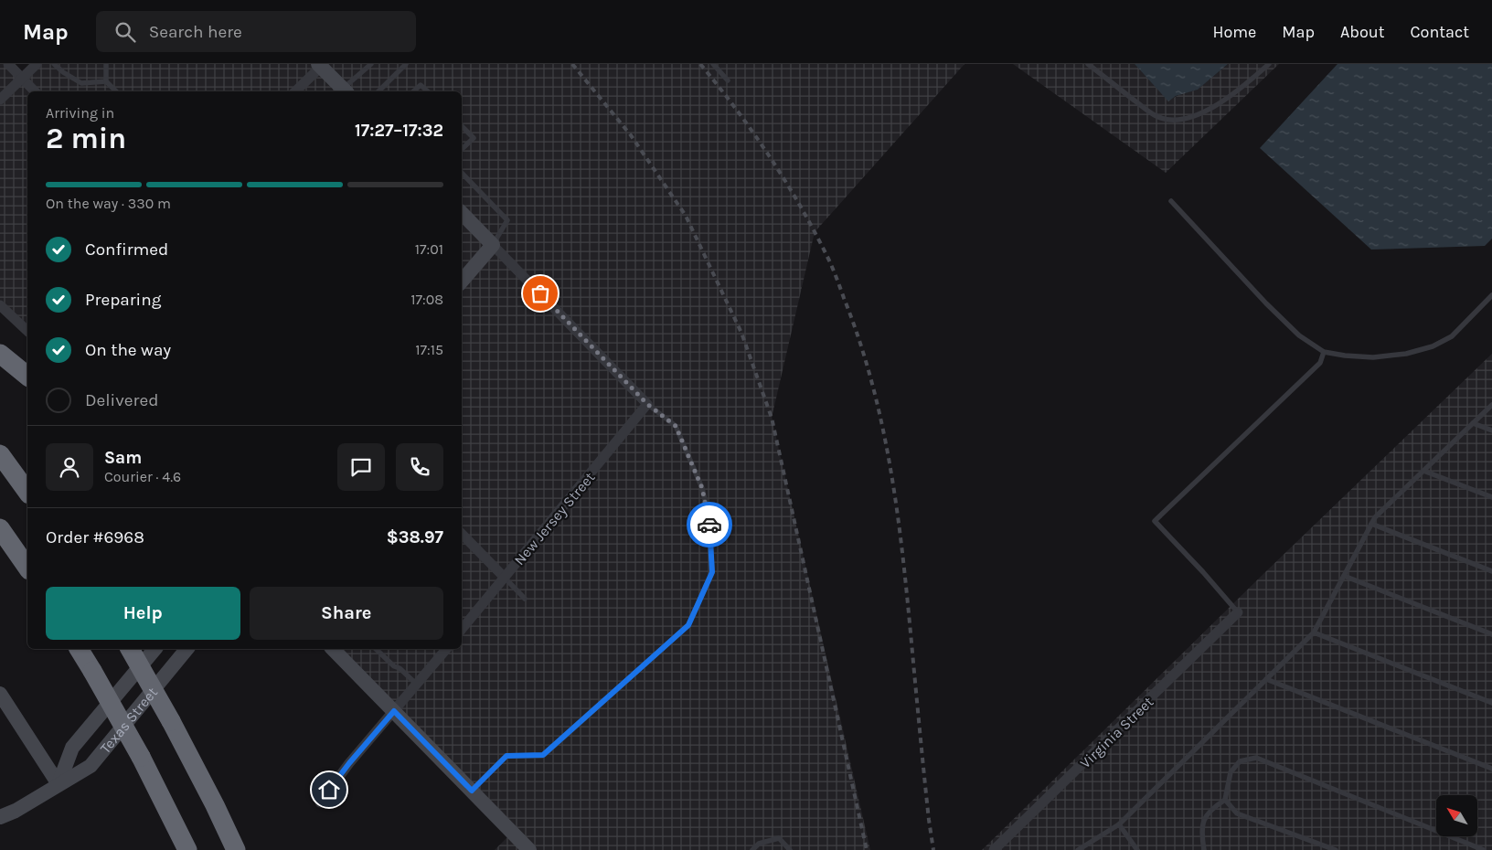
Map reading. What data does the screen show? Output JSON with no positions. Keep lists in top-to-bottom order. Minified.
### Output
{"streets":{"street":["New Jersey Street","Texas Street","Virginia Street"]},"north":"top left","page":{"header":"Map","search":"Search here","nav":["Home","Map","About","Contact"],"heading":["2 min","Arriving in","17:27–17:32"],"panel":["Sam","Courier · 4.6","Order #6968","$38.97"],"bar":"On the way · 330 m","list":[["Confirmed","17:01"],["Preparing","17:08"],["On the way","17:15"],"Delivered"],"buttons":["Help","Share"]}}
